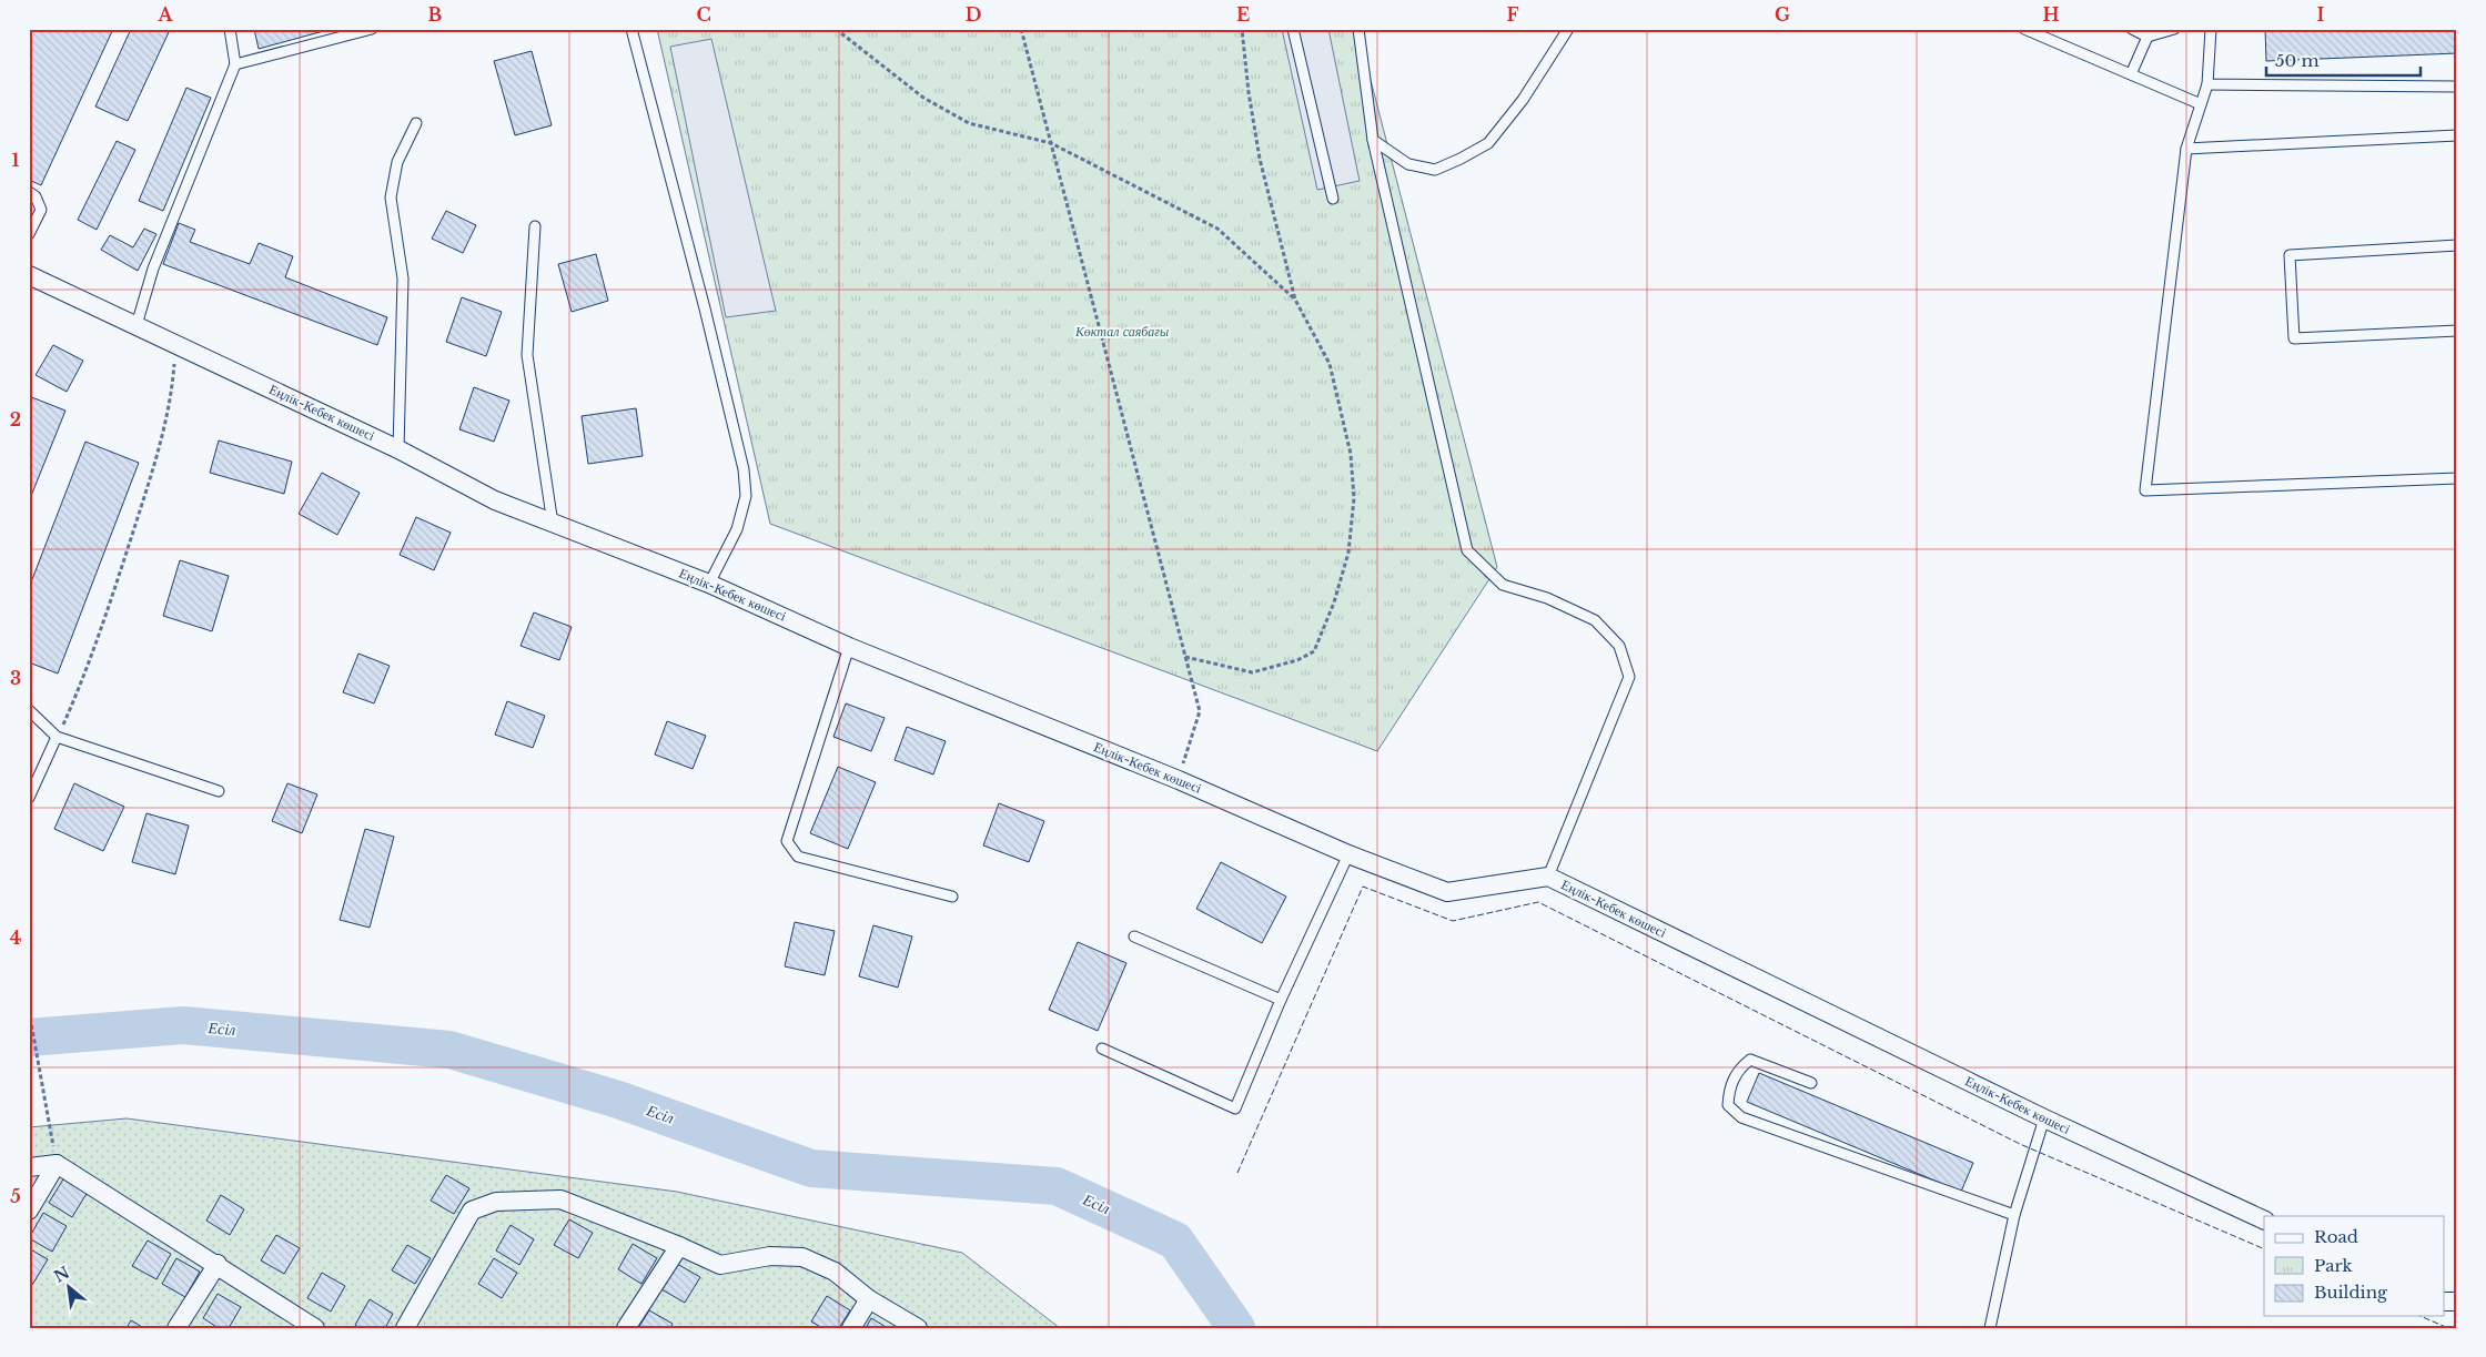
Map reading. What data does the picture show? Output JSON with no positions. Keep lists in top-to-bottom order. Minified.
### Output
{"streets":{"street":["Еңлік-Кебек көшесі"]},"water":["Есіл"],"parks":["Көктал саябағы"],"legend":["Road","Park","Building"],"scale_bar":"50 m","north":"top left","grid":{"columns":["A","B","C","D","E","F","G","H","I"],"rows":["1","2","3","4","5"]}}
